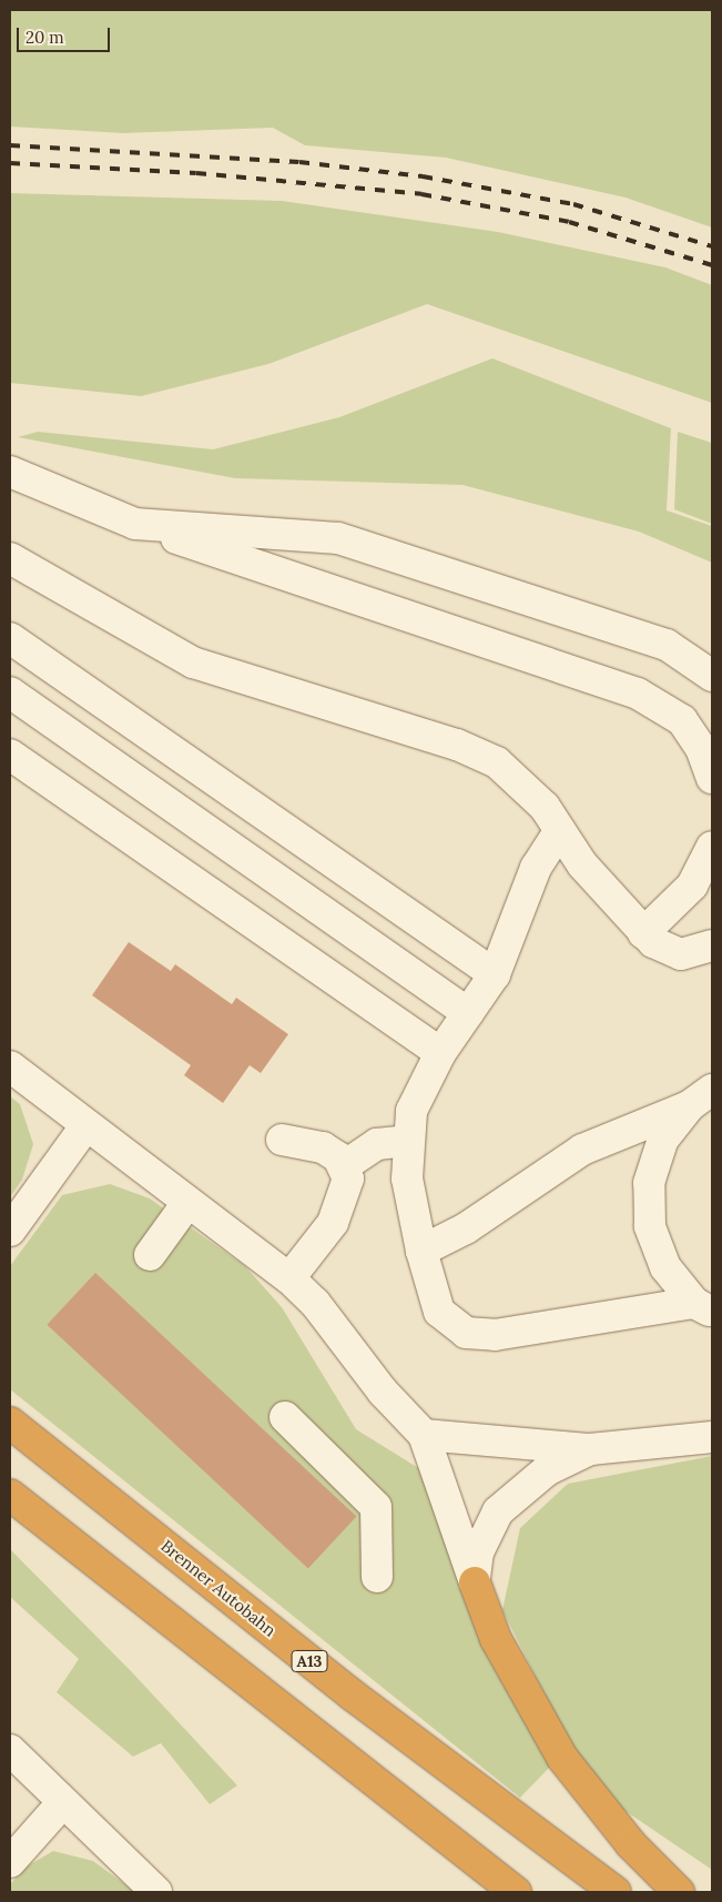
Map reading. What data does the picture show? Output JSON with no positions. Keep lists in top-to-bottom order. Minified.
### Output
{"streets":{"highway":["Brenner Autobahn","A13"]},"scale_bar":"20 m"}
